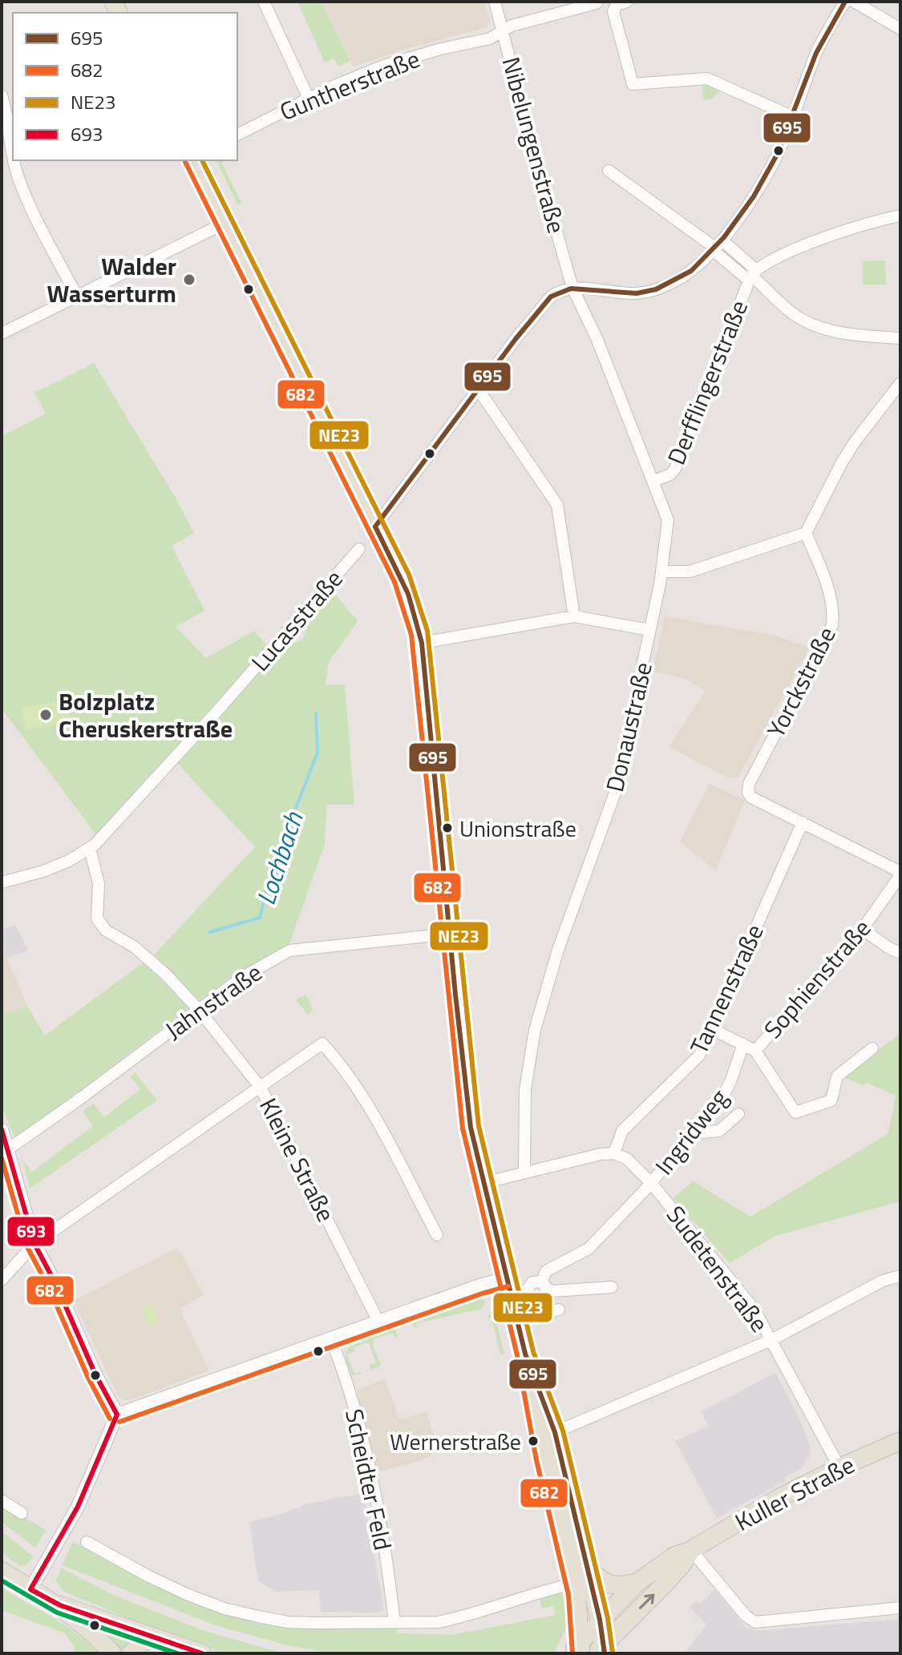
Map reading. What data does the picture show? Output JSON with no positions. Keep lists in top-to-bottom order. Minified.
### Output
{"streets":{"main road":["Kuller Straße"],"street":["Guntherstraße","Nibelungenstraße","Derfflingerstraße","Lucasstraße","Yorckstraße","Donaustraße","Sophienstraße","Tannenstraße","Jahnstraße","Ingridweg","Kleine Straße","Sudetenstraße","Scheidter Feld"]},"crossings":[["Guntherstraße","Nibelungenstraße"],["Nibelungenstraße","Donaustraße"],["Derfflingerstraße","Donaustraße"],["Lucasstraße","Kleine Straße"],["Yorckstraße","Tannenstraße"],["Tannenstraße","Sudetenstraße"],["Jahnstraße","Kleine Straße"],["Ingridweg","Sudetenstraße"],["Sudetenstraße","Kuller Straße"]],"water":["Lochbach"],"places":["Walder Wasserturm","Bolzplatz Cheruskerstraße","Unionstraße","Wernerstraße"],"lines":["transit line 695","transit line NE23","transit line 682","transit line 693"],"legend":["695","682","NE23","693"]}
